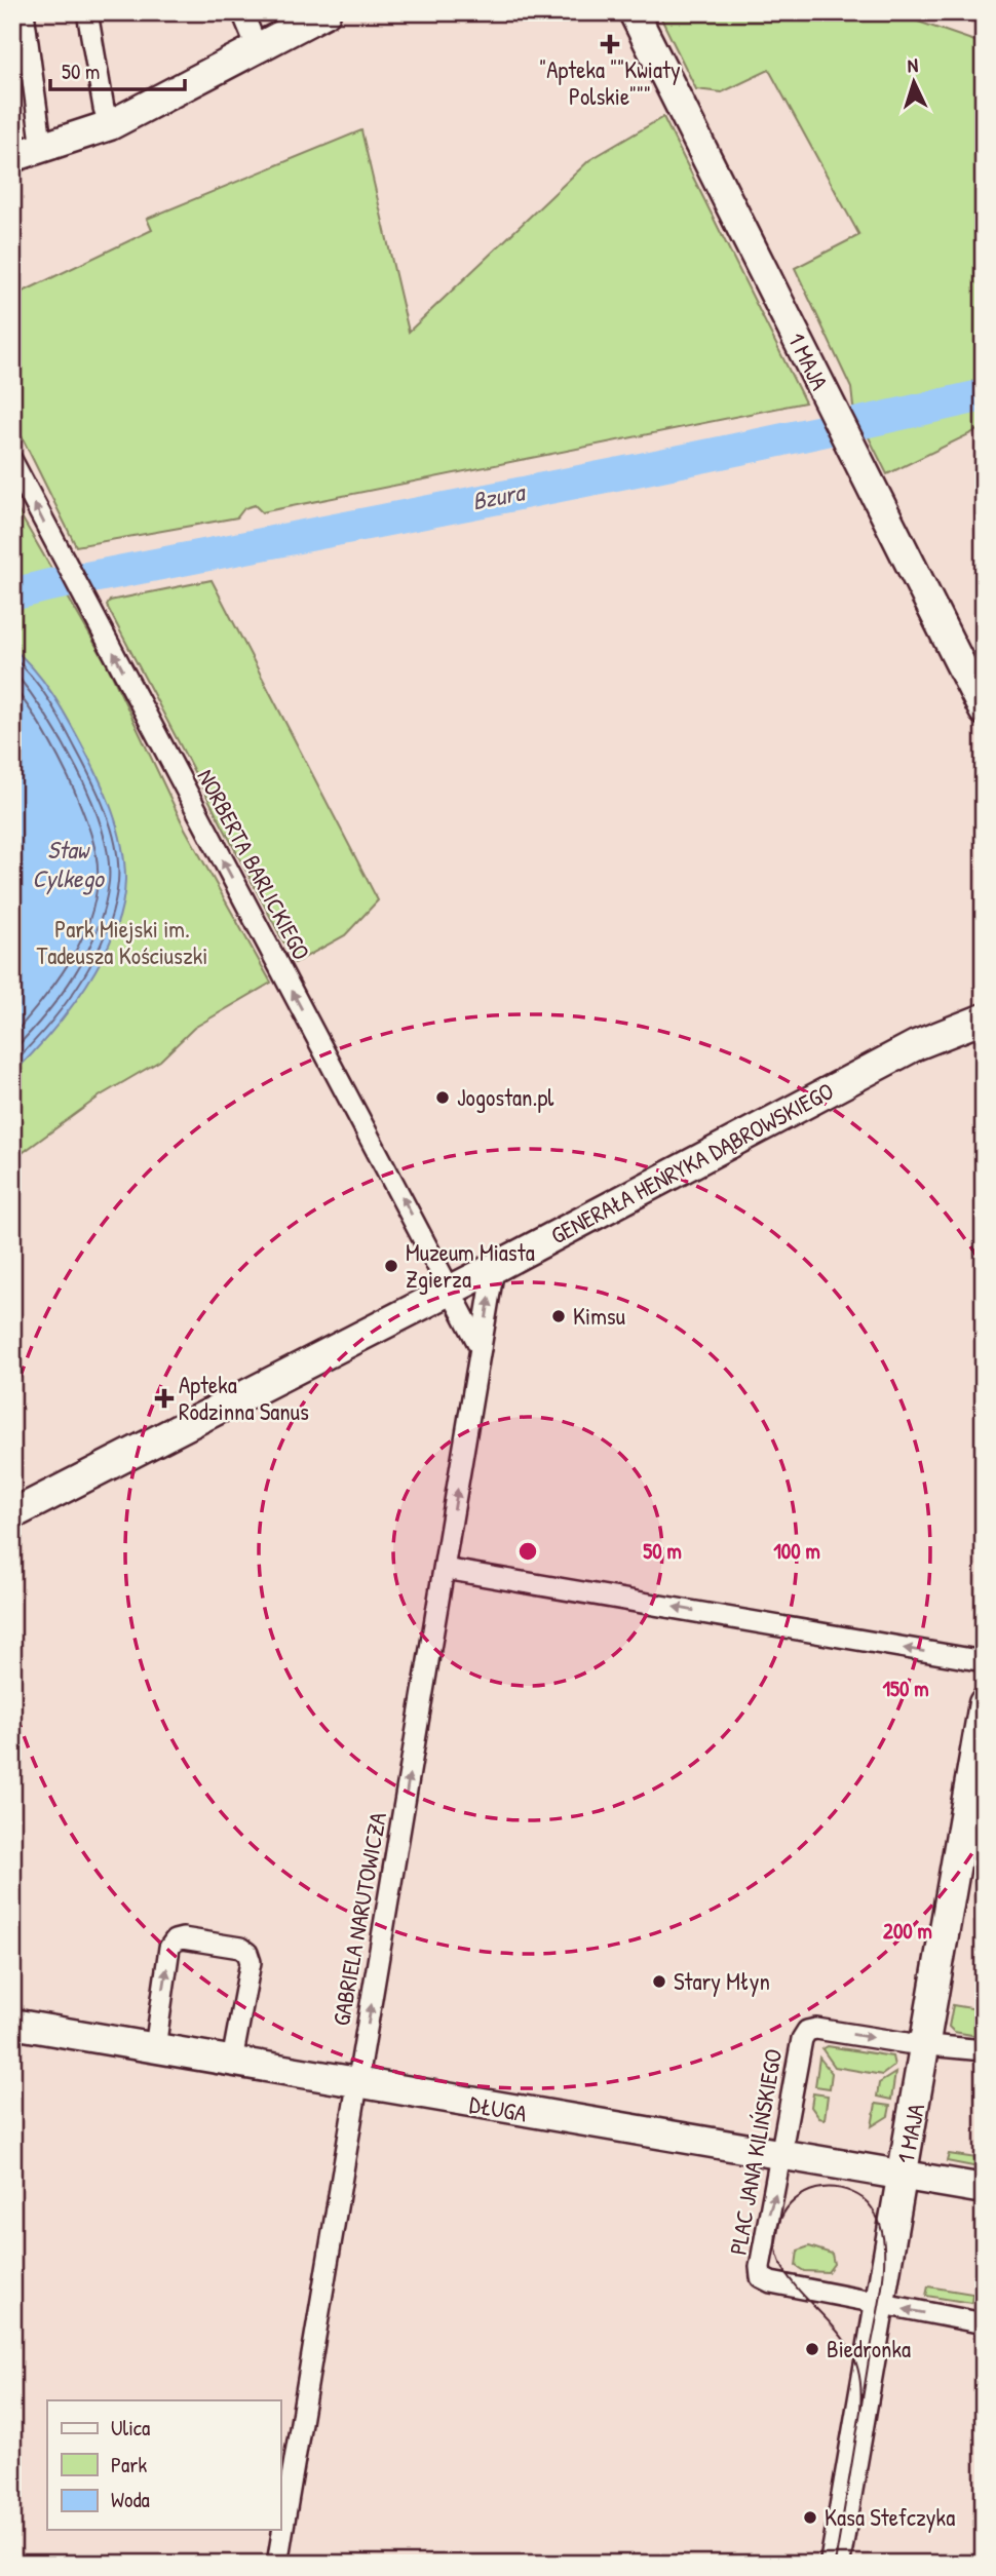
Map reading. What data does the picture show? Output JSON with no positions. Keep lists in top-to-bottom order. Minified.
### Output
{"streets":{"street":["1 MAJA","NORBERTA BARLICKIEGO","GENERAŁA HENRYKA DĄBROWSKIEGO","GABRIELA NARUTOWICZA","DŁUGA","PLAC JANA KILIŃSKIEGO"]},"crossings":[["1 MAJA","DŁUGA"],["1 MAJA","PLAC JANA KILIŃSKIEGO"],["NORBERTA BARLICKIEGO","GENERAŁA HENRYKA DĄBROWSKIEGO"],["GENERAŁA HENRYKA DĄBROWSKIEGO","GABRIELA NARUTOWICZA"],["GABRIELA NARUTOWICZA","DŁUGA"],["DŁUGA","PLAC JANA KILIŃSKIEGO"]],"one_way":["NORBERTA BARLICKIEGO","GABRIELA NARUTOWICZA"],"water":["Bzura","Staw Cylkego"],"parks":["Park Miejski im. Tadeusza Kościuszki"],"places":{"health":["\"Apteka \"\"Kwiaty Polskie\"\"\"","Apteka Rodzinna Sanus"],"other":["Jogostan.pl","Muzeum Miasta Zgierza","Kimsu","Stary Młyn","Biedronka","Kasa Stefczyka"]},"legend":["Ulica","Park","Woda"],"scale_bar":"50 m","north":"top","rings":["50 m","100 m","150 m","200 m"]}
